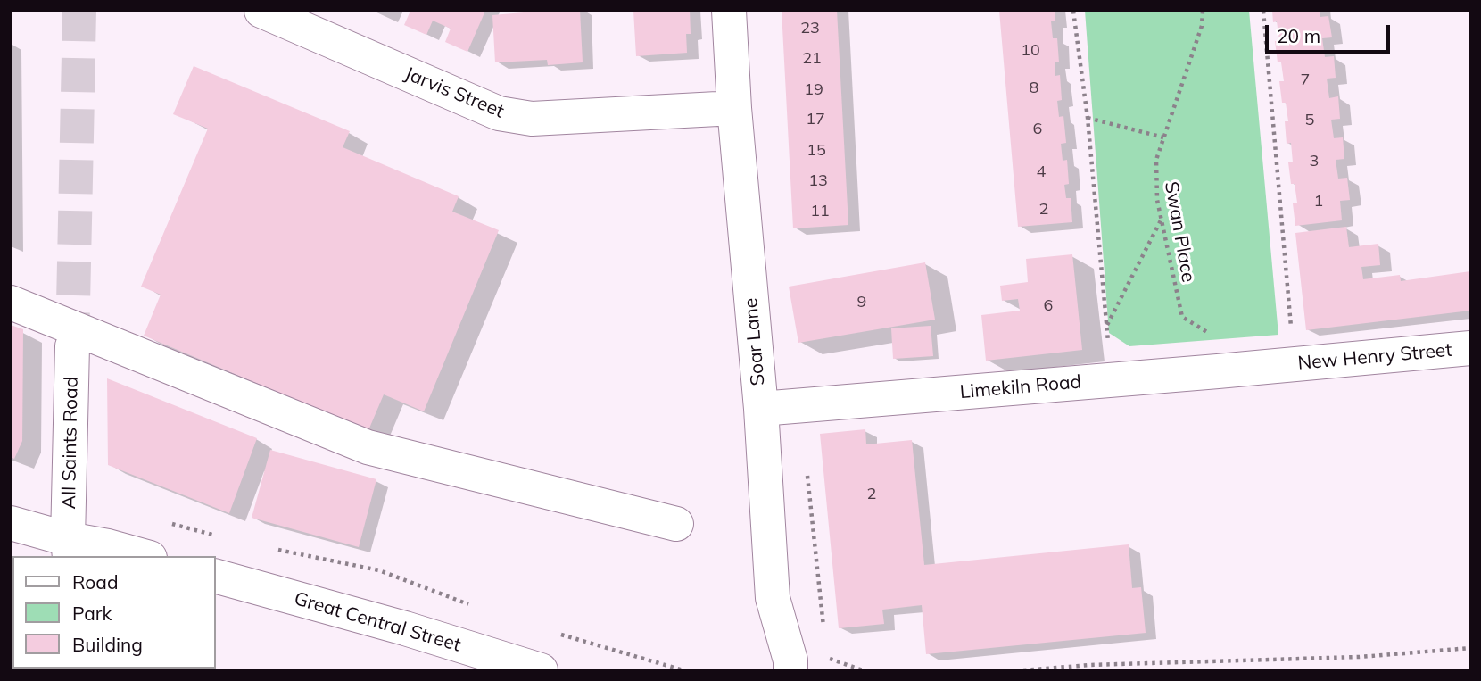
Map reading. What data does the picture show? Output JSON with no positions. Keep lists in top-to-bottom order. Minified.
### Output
{"streets":{"street":["Jarvis Street","Soar Lane","New Henry Street","Limekiln Road","All Saints Road","Great Central Street"],"path":["Swan Place"]},"crossings":[["Jarvis Street","Soar Lane"],["Swan Place","Limekiln Road"],["Soar Lane","Limekiln Road"],["New Henry Street","Limekiln Road"]],"house_numbers":["23","10","21","7","8","19","17","5","6","15","3","4","13","1","2","11","9","6","2"],"legend":["Road","Park","Building"],"scale_bar":"20 m"}
